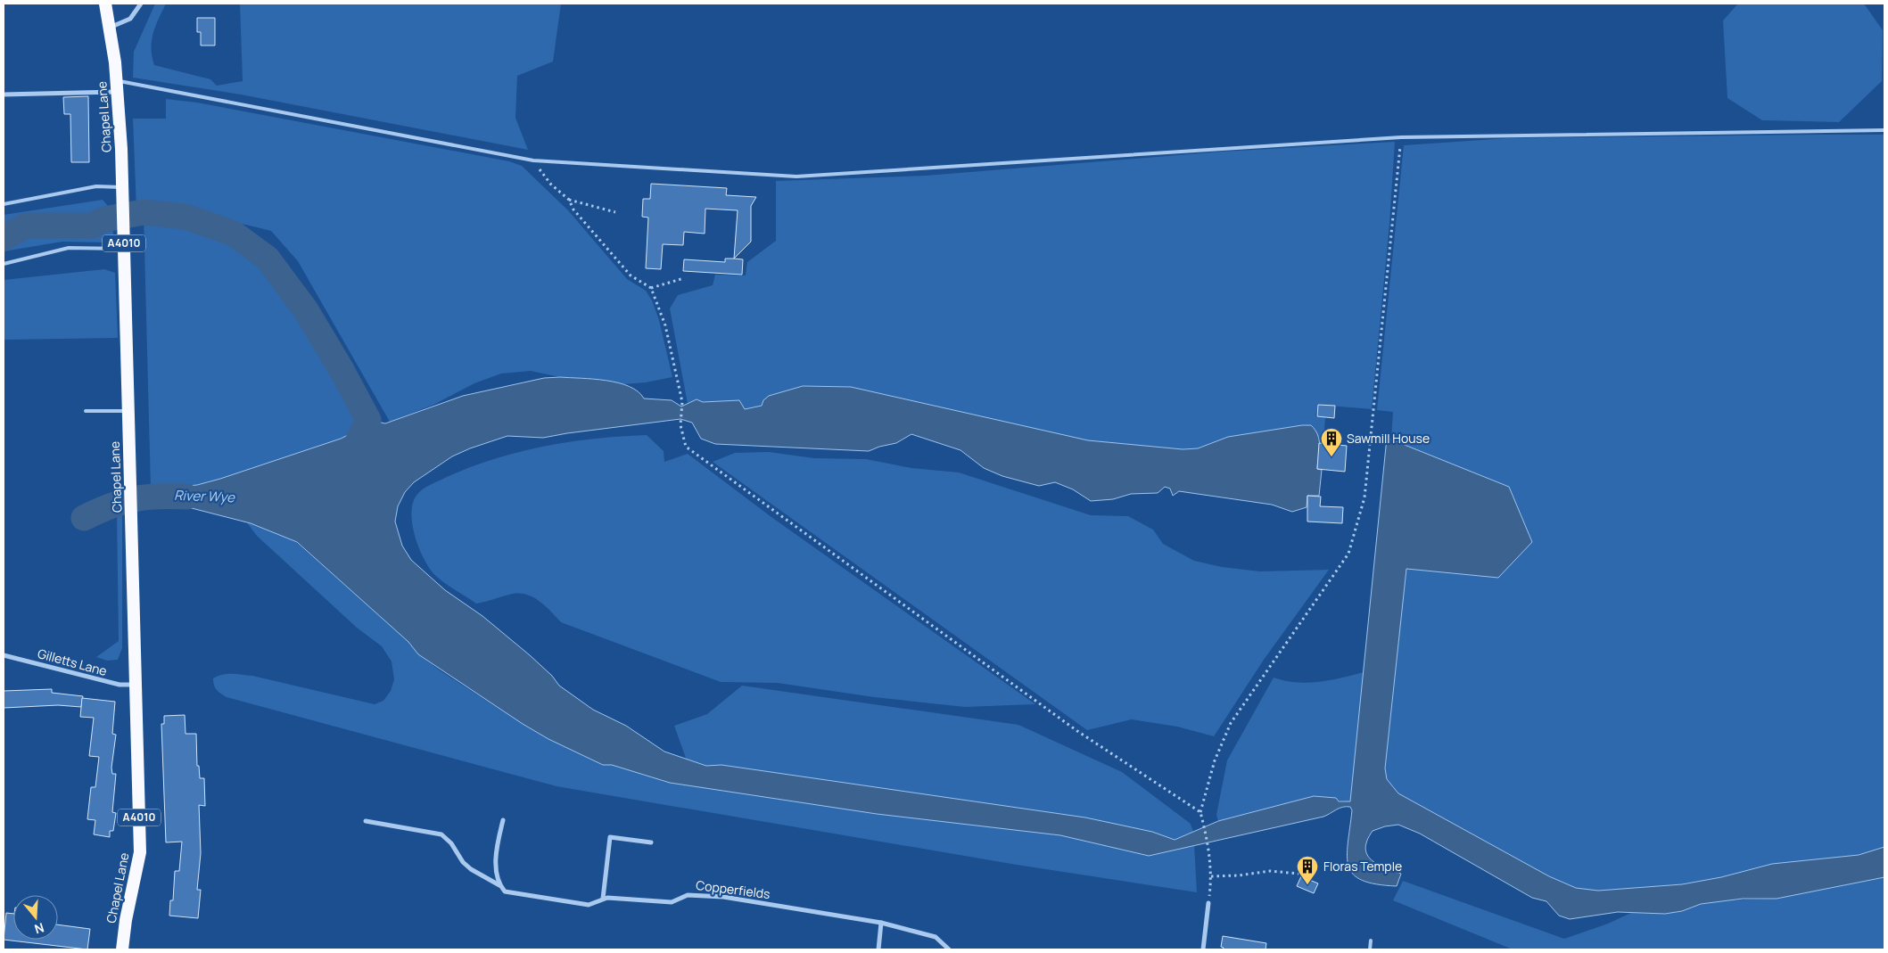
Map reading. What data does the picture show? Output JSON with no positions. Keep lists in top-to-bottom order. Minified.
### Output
{"streets":{"highway":["Chapel Lane","A4010"],"street":["Gilletts Lane","Copperfields"]},"crossings":[["Chapel Lane","Gilletts Lane"]],"water":["River Wye"],"places":{"building":["Sawmill House","Floras Temple"]},"north":"bottom"}
